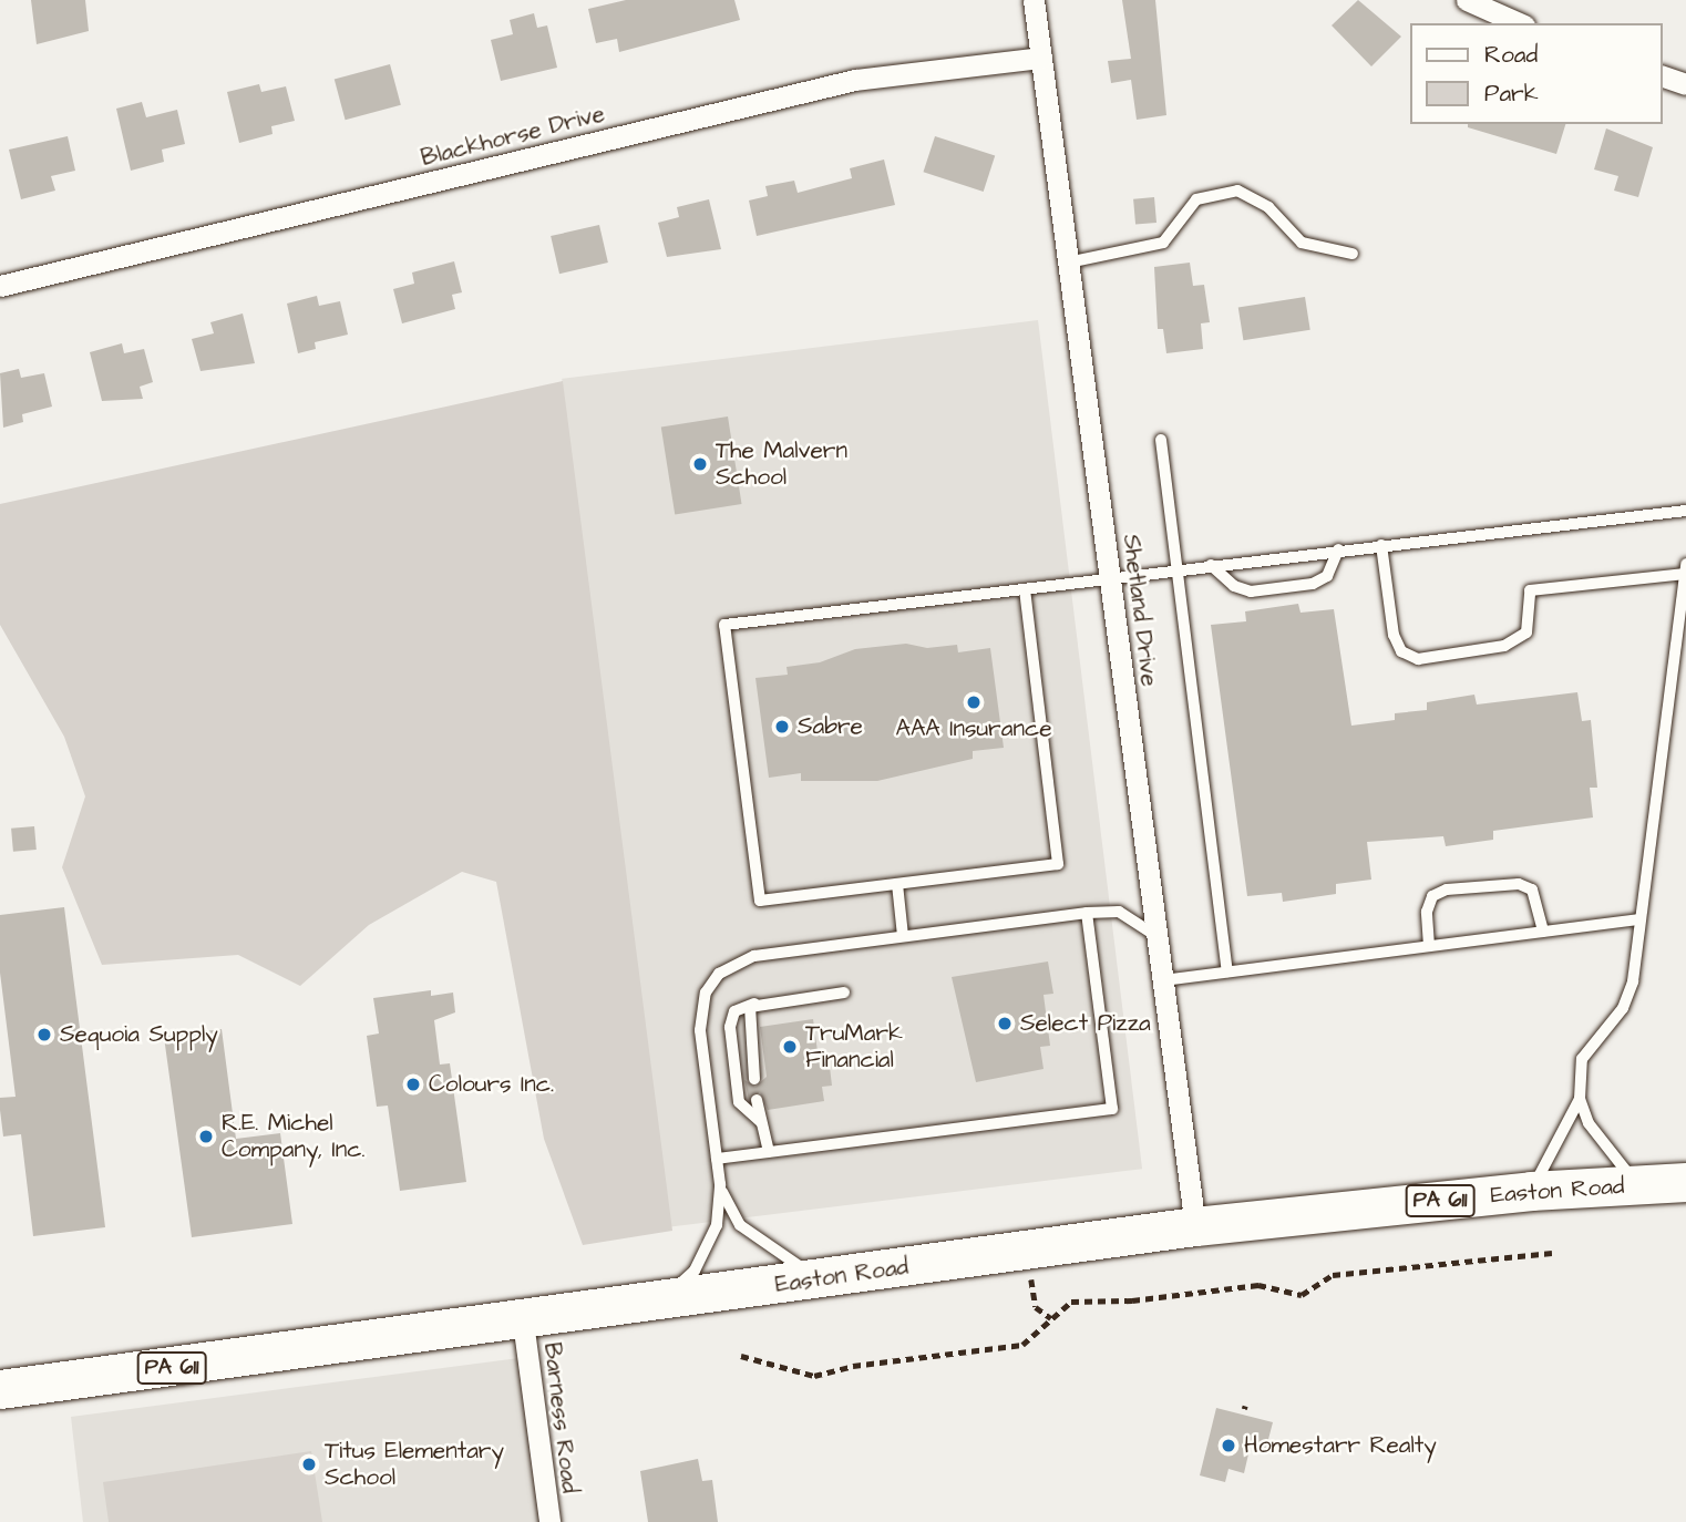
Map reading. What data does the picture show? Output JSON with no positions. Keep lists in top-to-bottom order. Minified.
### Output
{"streets":{"highway":["Easton Road","PA 611"],"street":["Blackhorse Drive","Shetland Drive","Barness Road"]},"crossings":[["Blackhorse Drive","Shetland Drive"],["Shetland Drive","Easton Road"],["Easton Road","Barness Road"]],"places":["The Malvern School","AAA Insurance","Sabre","Select Pizza","Sequoia Supply","TruMark Financial","Colours Inc.","R.E. Michel Company, Inc.","Homestarr Realty","Titus Elementary School"],"legend":["Road","Park"]}
